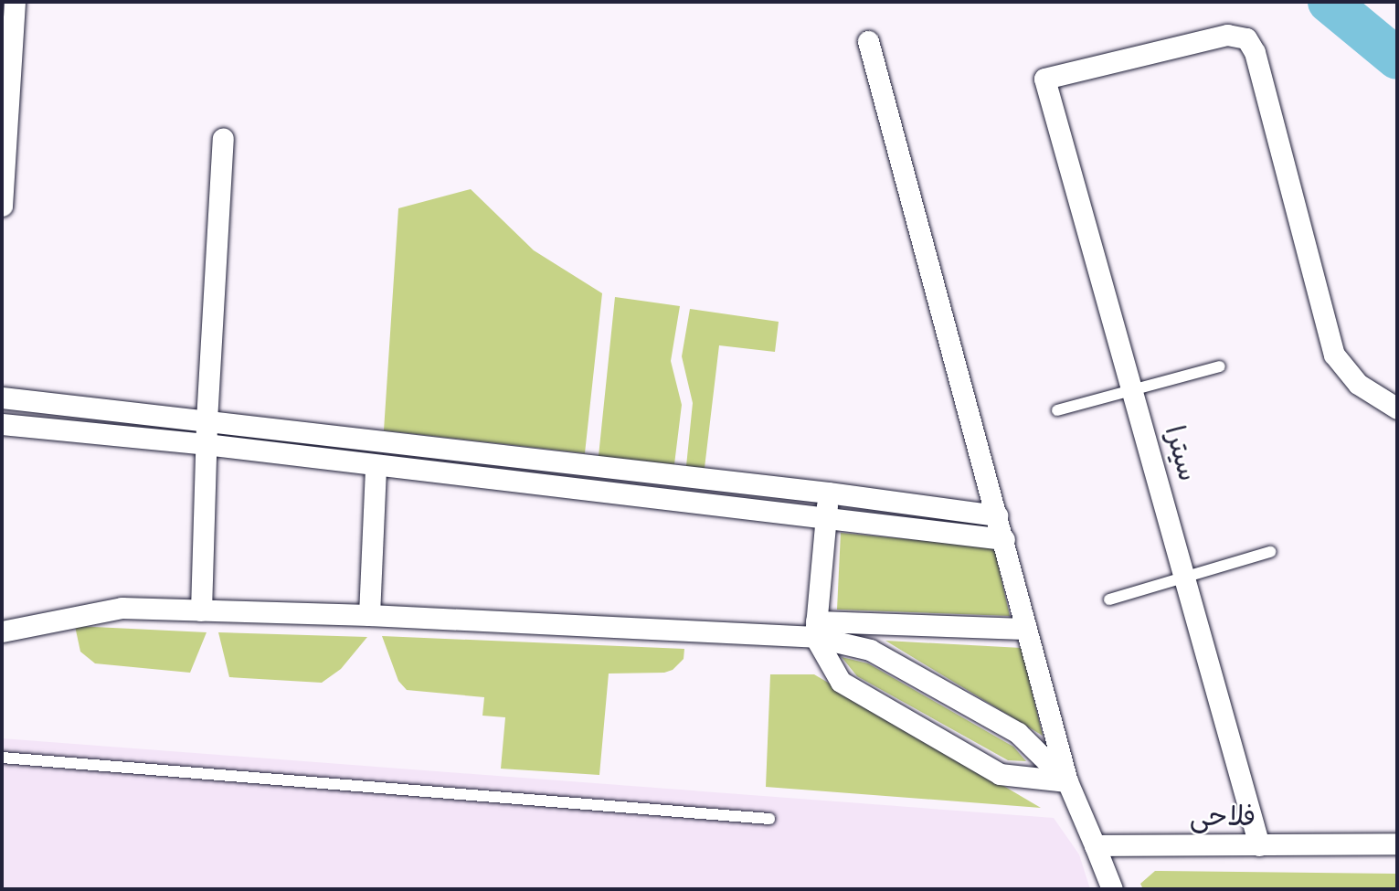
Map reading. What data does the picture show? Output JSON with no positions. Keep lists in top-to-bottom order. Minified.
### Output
{"streets":{"street":["سیترا","فلاحی"]},"crossings":[["سیترا","فلاحی"]]}
